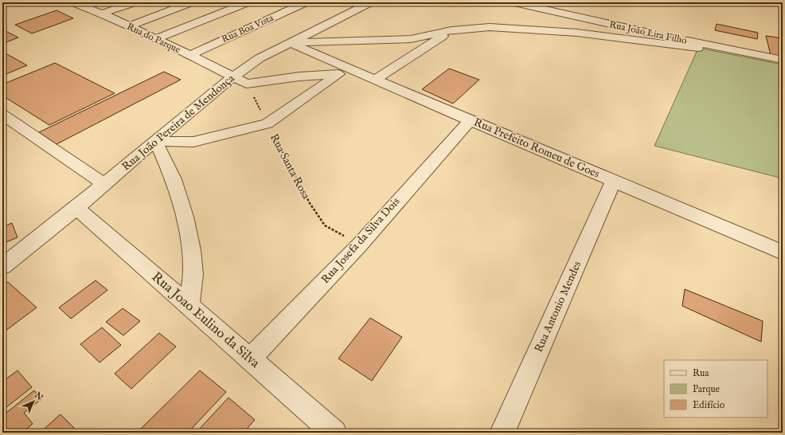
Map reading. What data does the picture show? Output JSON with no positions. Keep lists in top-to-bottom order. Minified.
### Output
{"streets":{"street":["Rua Boa Vista","Rua João Lira Filho","Rua do Parque","Rua João Pereira de Mendonça","Rua Prefeito Romeu de Goes","Rua Josefa da Silva Dois","Rua Antonio Mendes","Rua Joao Eulino da Silva"],"path":["Rua Santa Rosa"]},"crossings":[["Rua Boa Vista","Rua do Parque"],["Rua do Parque","Rua João Pereira de Mendonça"],["Rua João Pereira de Mendonça","Rua Prefeito Romeu de Goes"],["Rua João Pereira de Mendonça","Rua Joao Eulino da Silva"],["Rua Prefeito Romeu de Goes","Rua Josefa da Silva Dois"],["Rua Prefeito Romeu de Goes","Rua Antonio Mendes"],["Rua Santa Rosa","Rua Josefa da Silva Dois"],["Rua Josefa da Silva Dois","Rua Joao Eulino da Silva"]],"legend":["Rua","Parque","Edifício"],"north":"top right"}
